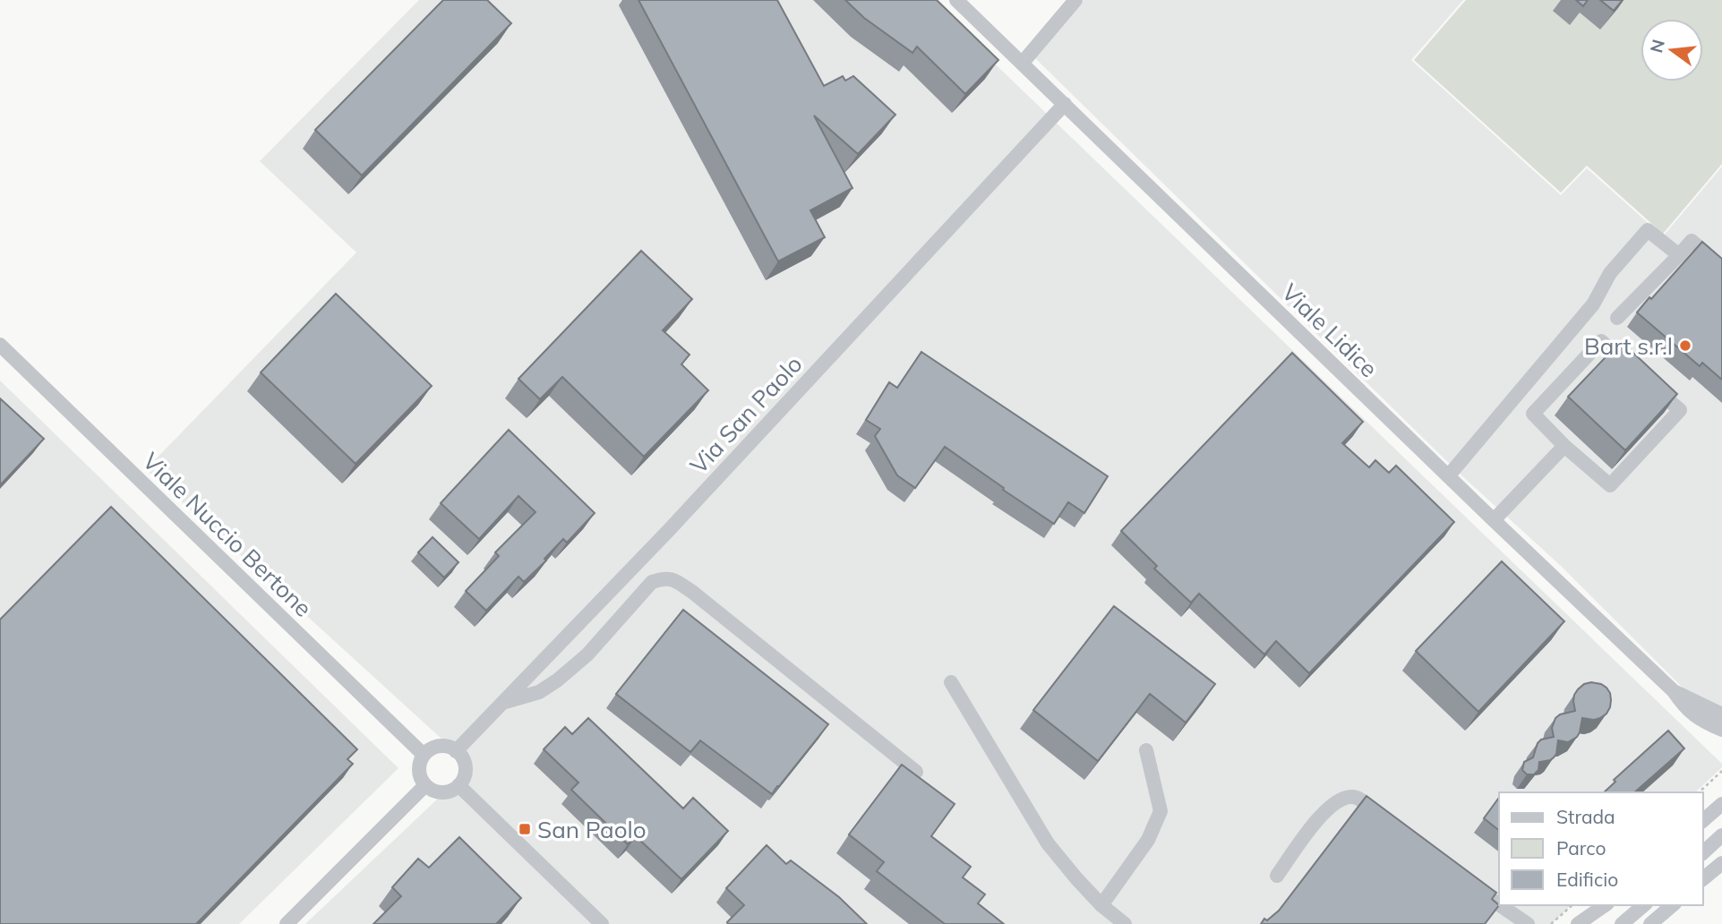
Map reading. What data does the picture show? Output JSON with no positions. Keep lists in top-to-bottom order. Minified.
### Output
{"streets":{"street":["Viale Lidice","Via San Paolo","Viale Nuccio Bertone"]},"crossings":[["Viale Lidice","Via San Paolo"],["Via San Paolo","Viale Nuccio Bertone"]],"places":{"other":["Bart s.r.l"],"transit":["San Paolo"]},"legend":["Strada","Parco","Edificio"],"north":"left"}
